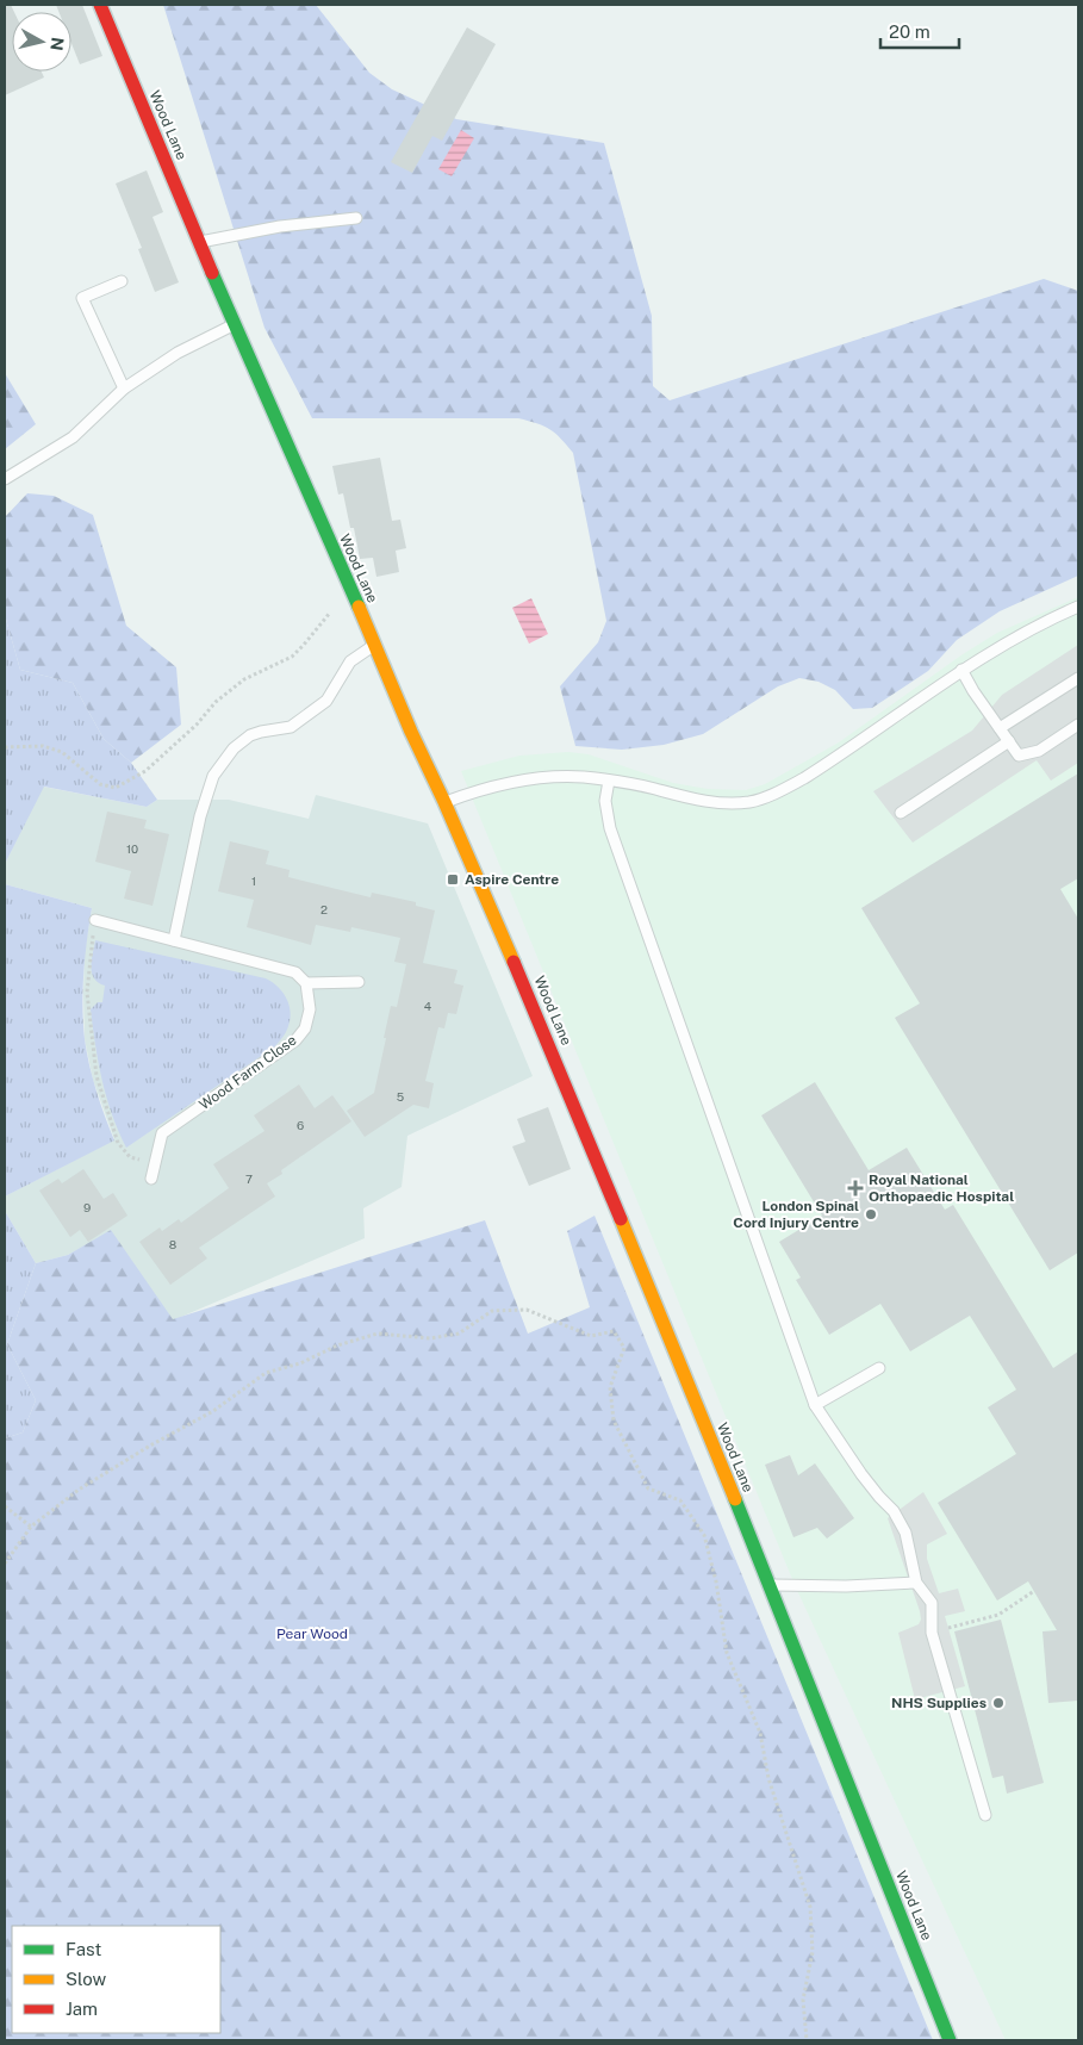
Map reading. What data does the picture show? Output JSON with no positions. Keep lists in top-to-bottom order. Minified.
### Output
{"streets":{"street":["Wood Lane"],"lane":["Wood Farm Close"]},"parks":["Pear Wood"],"places":{"transit":["Aspire Centre"],"health":["Royal National Orthopaedic Hospital"],"other":["London Spinal Cord Injury Centre","NHS Supplies"]},"house_numbers":["10","1","2","4","5","6","7","9","8"],"legend":["Fast","Slow","Jam"],"scale_bar":"20 m","north":"right"}
